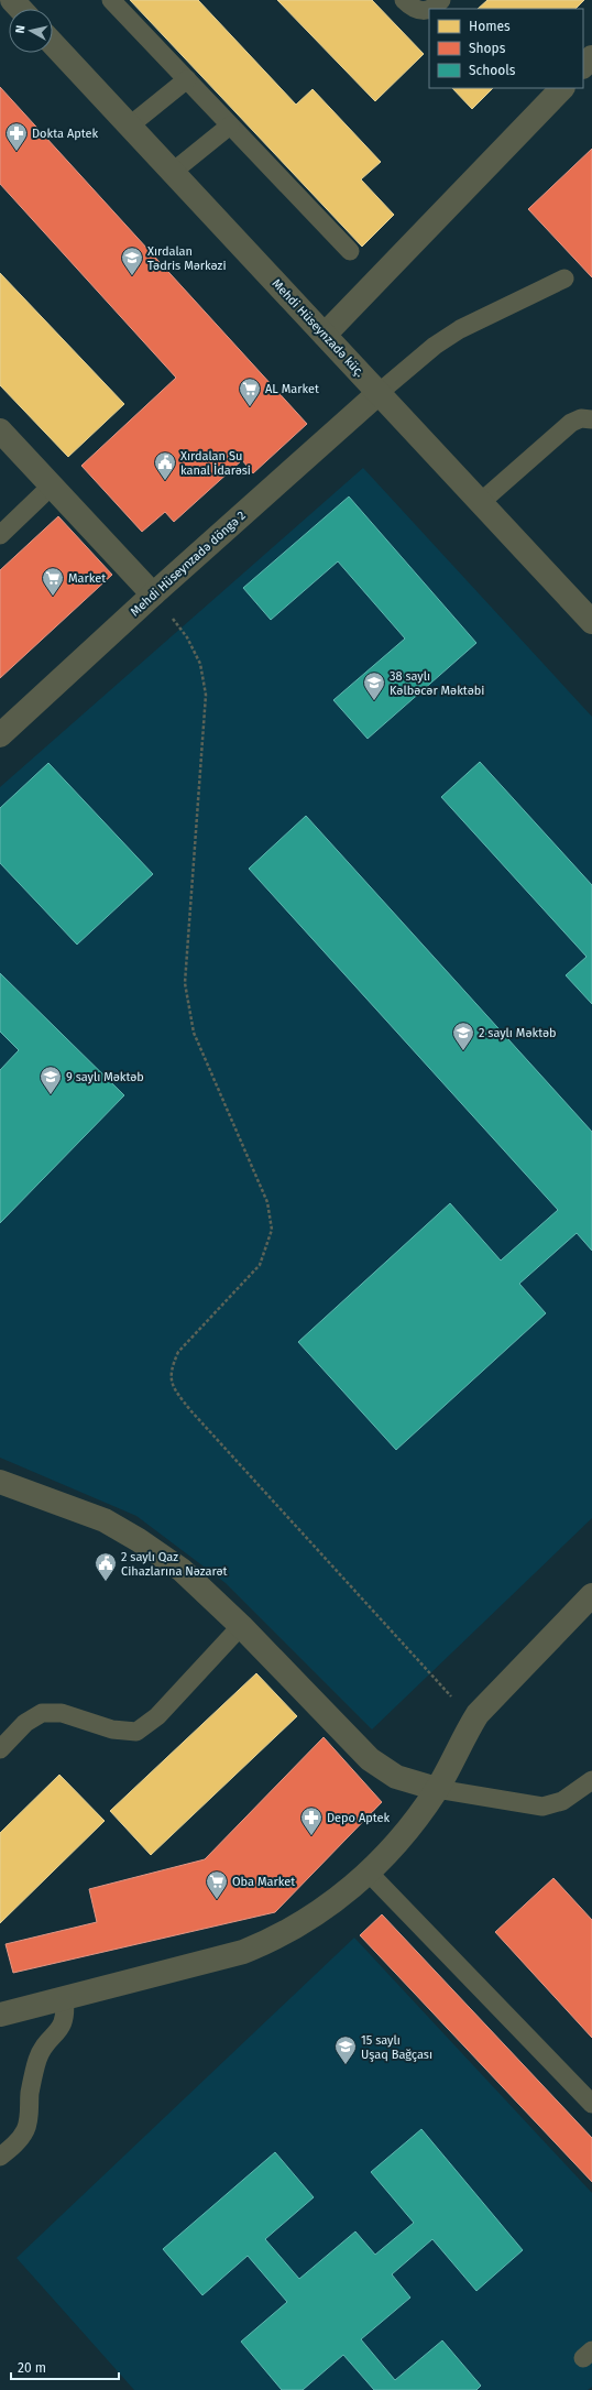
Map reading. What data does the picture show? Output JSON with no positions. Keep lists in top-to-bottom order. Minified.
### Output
{"streets":{"street":["Mehdi Hüseynzadə küç.","Mehdi Hüseynzadə döngə 2"]},"crossings":[["Mehdi Hüseynzadə küç.","Mehdi Hüseynzadə döngə 2"]],"places":{"pharmacy":["Dokta Aptek","Depo Aptek"],"school or university":["Xırdalan Tədris Mərkəzi","38 saylı Kəlbəcər Məktəbi","2 saylı Məktəb","9 saylı Məktəb","15 saylı Uşaq Bağçası"],"supermarket":["AL Market","Market","Oba Market"],"public building":["Xırdalan Su kanal İdarəsi","2 saylı Qaz Cihazlarına Nəzarət"]},"legend":["Homes","Shops","Schools"],"scale_bar":"20 m","north":"left"}
